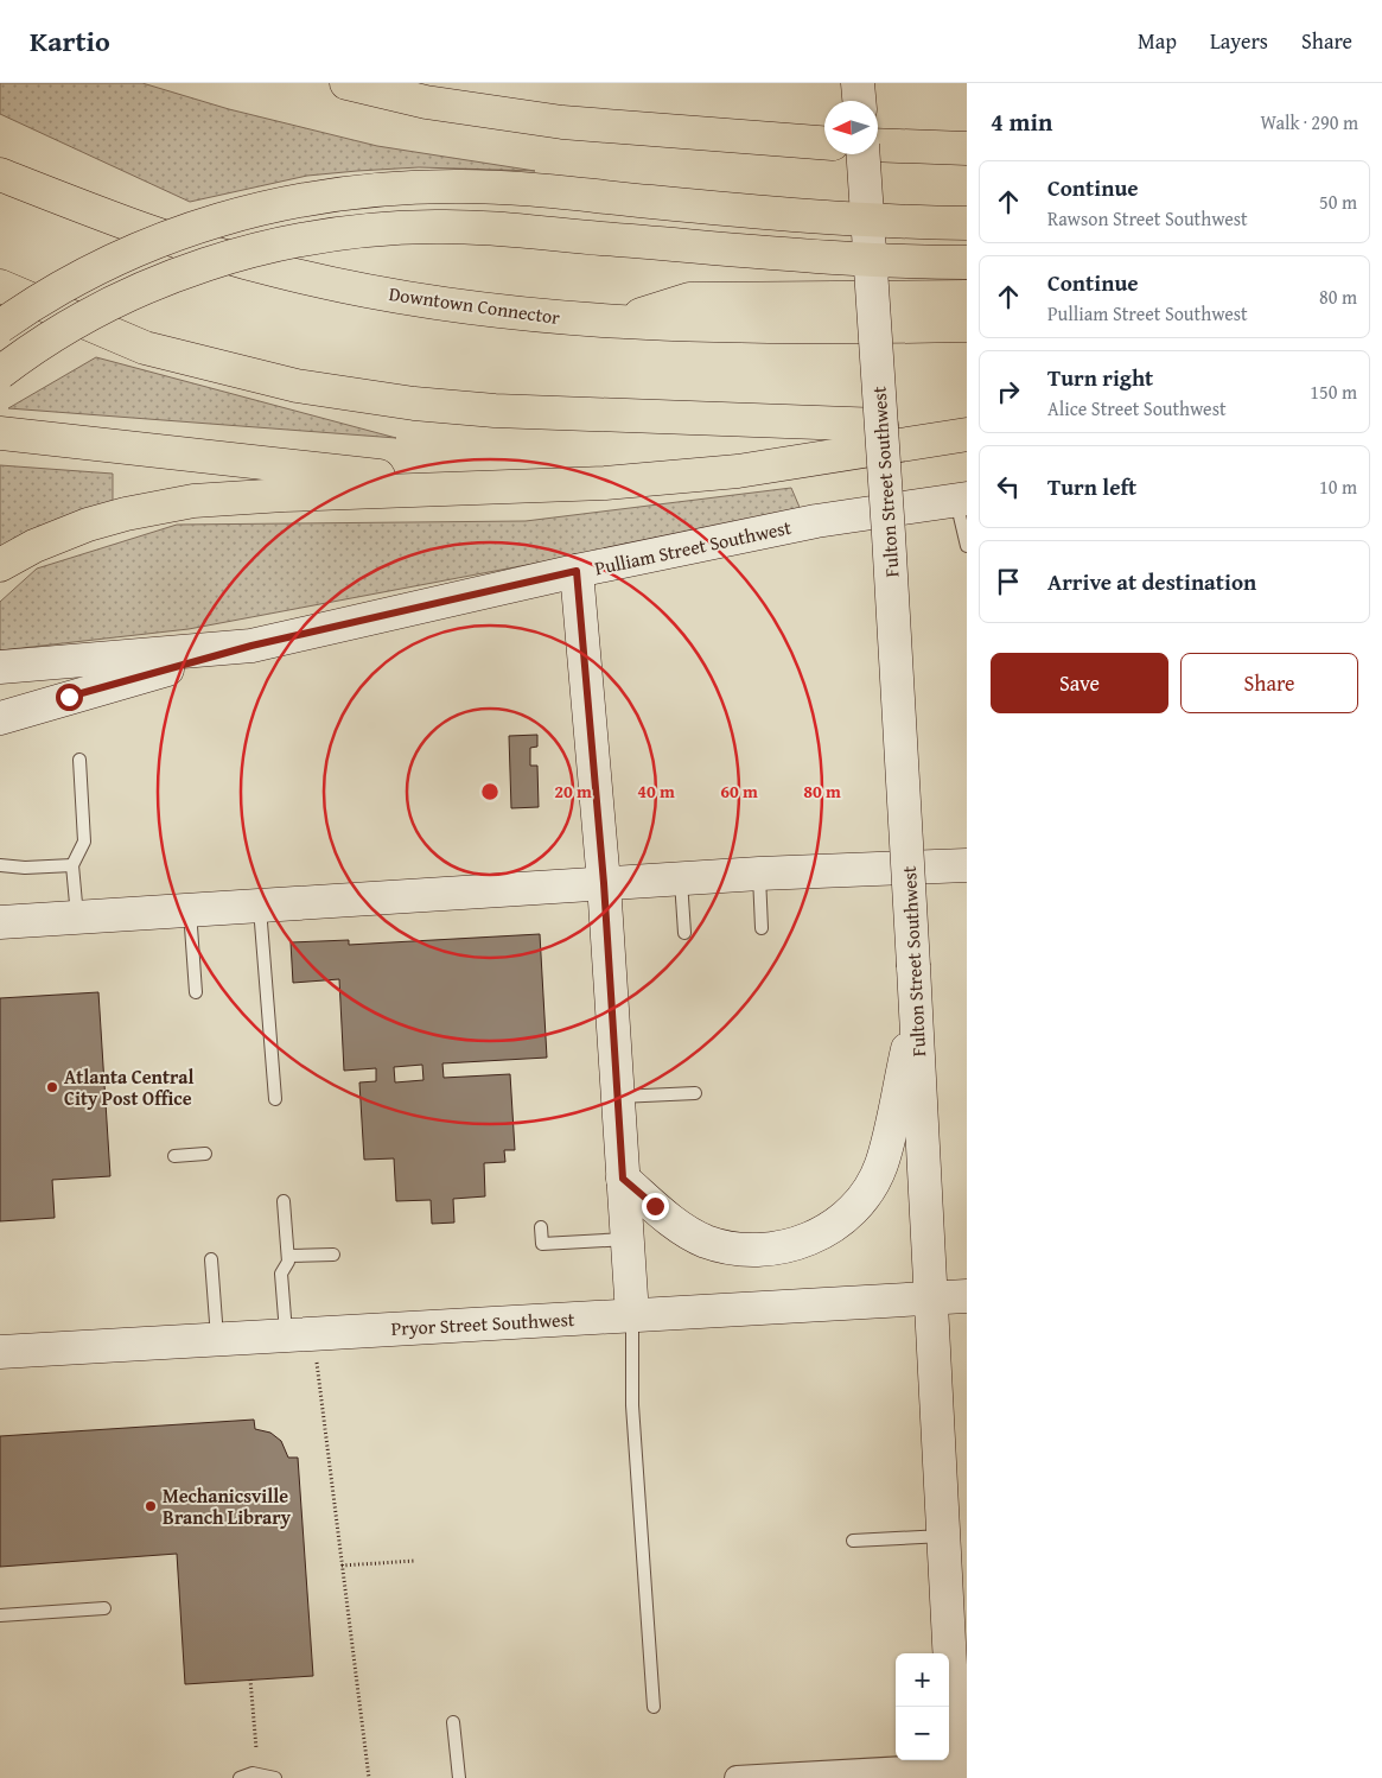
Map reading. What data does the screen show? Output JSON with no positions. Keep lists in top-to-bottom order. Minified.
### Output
{"streets":{"highway":["Downtown Connector"],"main road":["Fulton Street Southwest","Pulliam Street Southwest","Pryor Street Southwest"]},"crossings":[["Fulton Street Southwest","Pryor Street Southwest"]],"places":["Atlanta Central City Post Office","Mechanicsville Branch Library"],"north":"left","page":{"header":"Kartio","nav":["Map","Layers","Share"],"heading":["4 min","Walk · 290 m"],"list":[["Continue","Rawson Street Southwest","50 m"],["Continue","Pulliam Street Southwest","80 m"],["Turn right","Alice Street Southwest","150 m"],["Turn left","10 m"],"Arrive at destination"],"buttons":["Save","Share"],"map_buttons":["+","−"]},"rings":["20 m","40 m","60 m","80 m"]}
